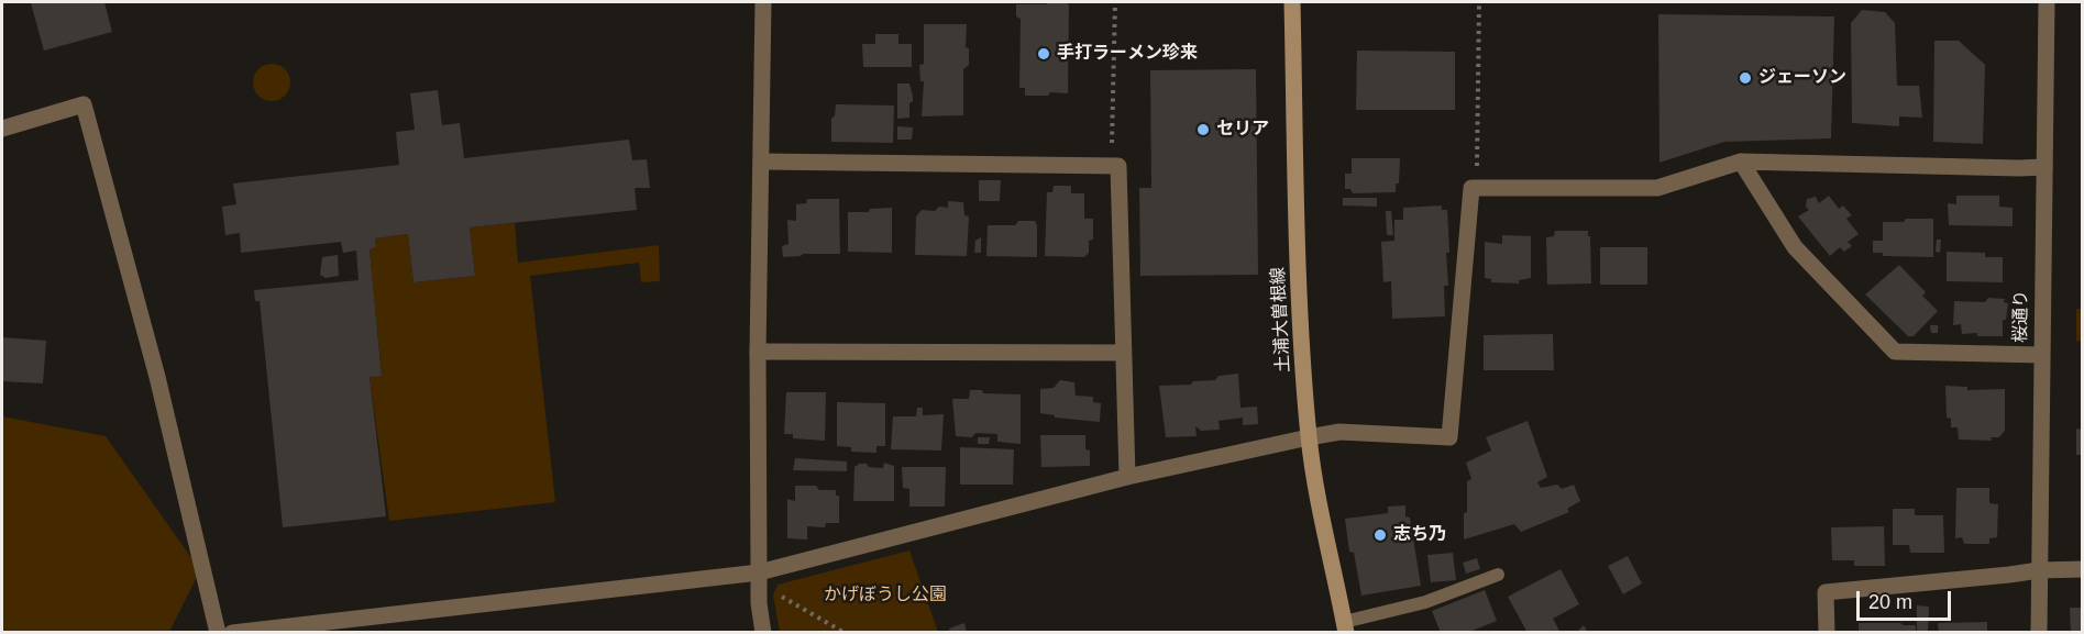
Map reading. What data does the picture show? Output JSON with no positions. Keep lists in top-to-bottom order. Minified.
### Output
{"streets":{"main road":["土浦大曽根線"],"street":["桜通り"]},"parks":["かげぼうし公園"],"places":["手打ラーメン珍来","ジェーソン","セリア","志ち乃"],"scale_bar":"20 m"}
